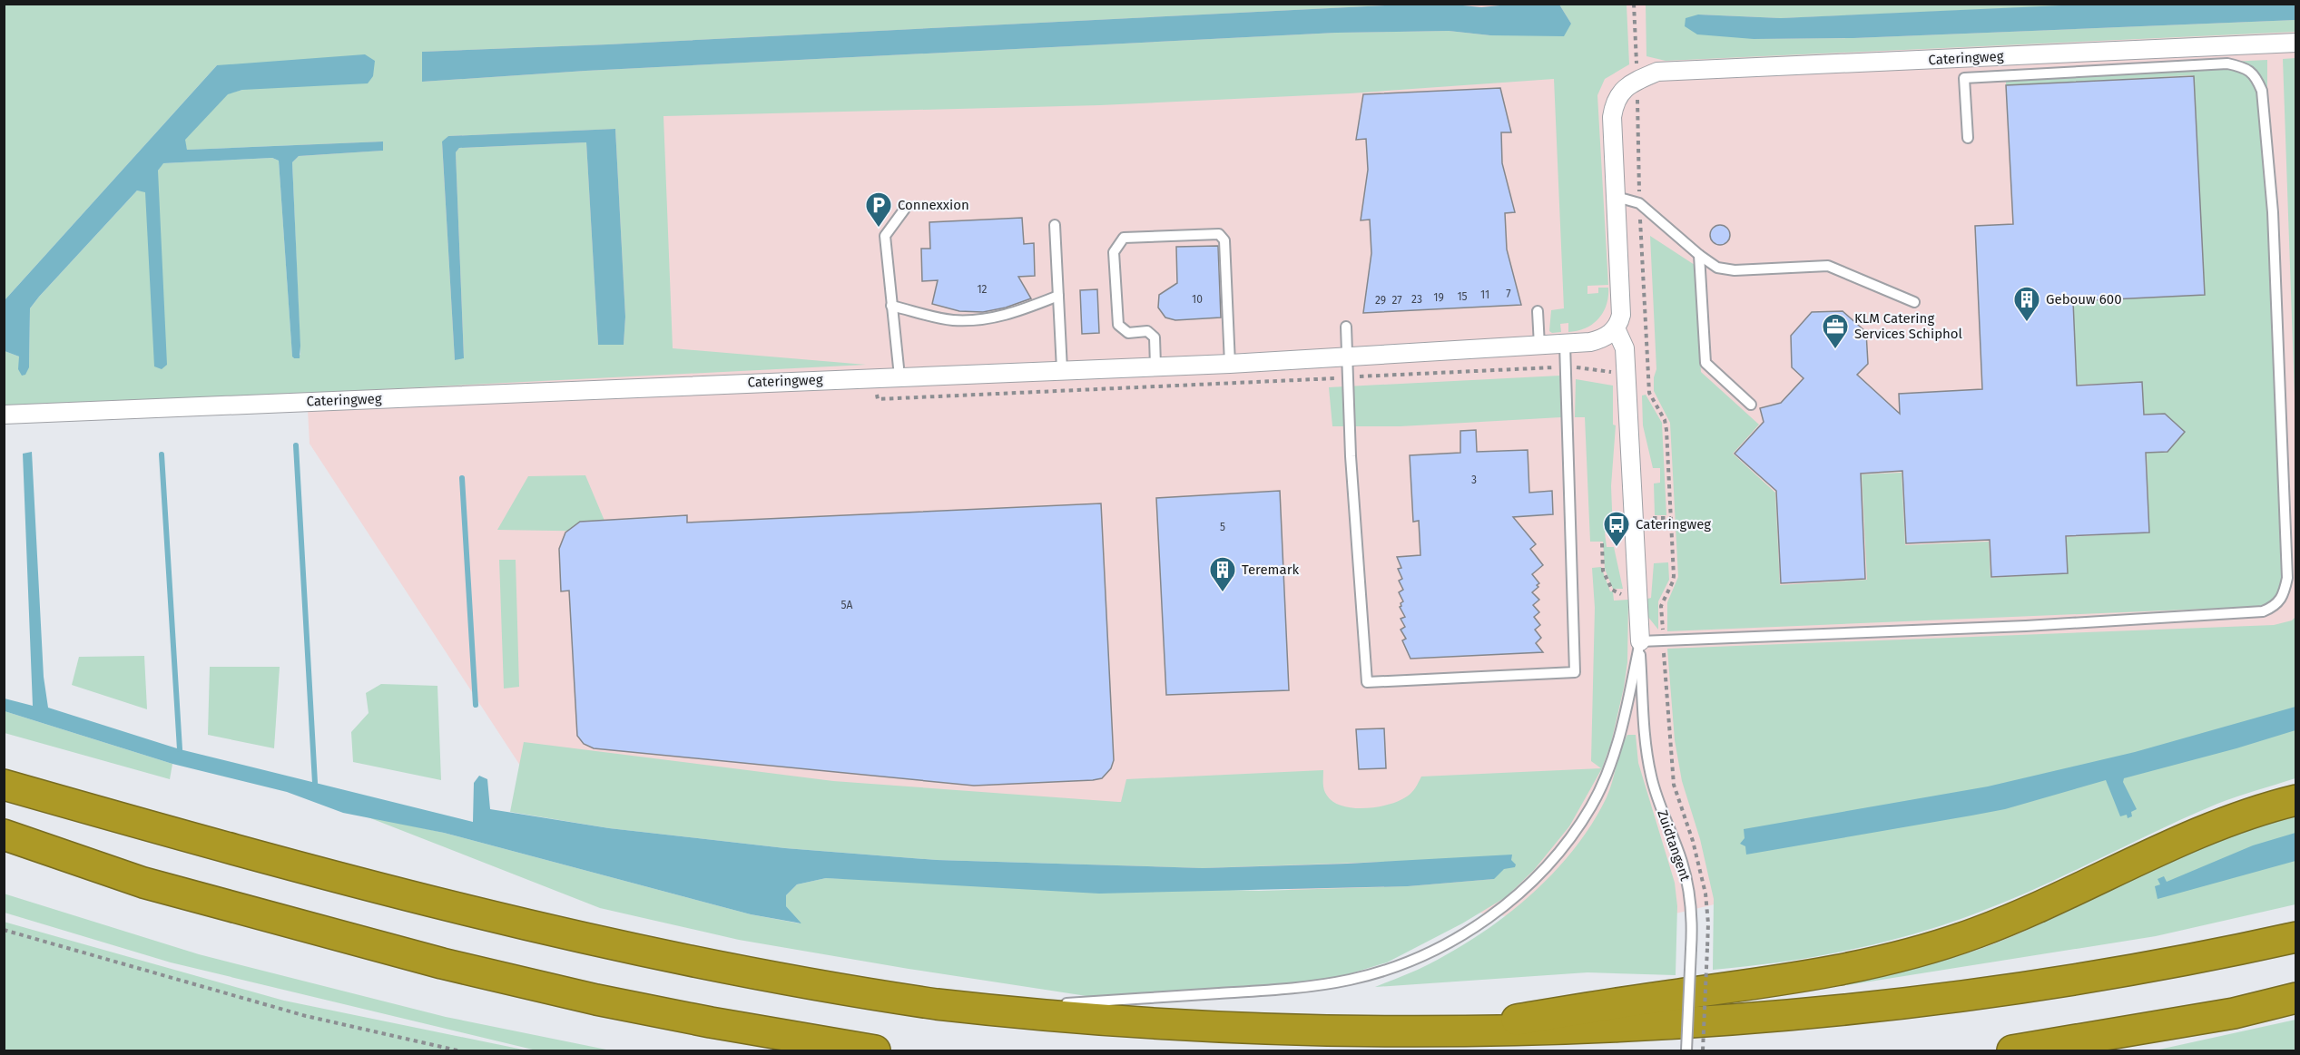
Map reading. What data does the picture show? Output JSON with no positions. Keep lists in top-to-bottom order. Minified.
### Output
{"streets":{"street":["Cateringweg"],"lane":["Zuidtangent"]},"places":{"parking":["Connexxion"],"building":["Gebouw 600","Teremark"],"office":["KLM Catering Services Schiphol"],"bus stop":["Cateringweg"]},"house_numbers":["12","7","11","15","19","10","23","29","27","3","5","5A"]}
